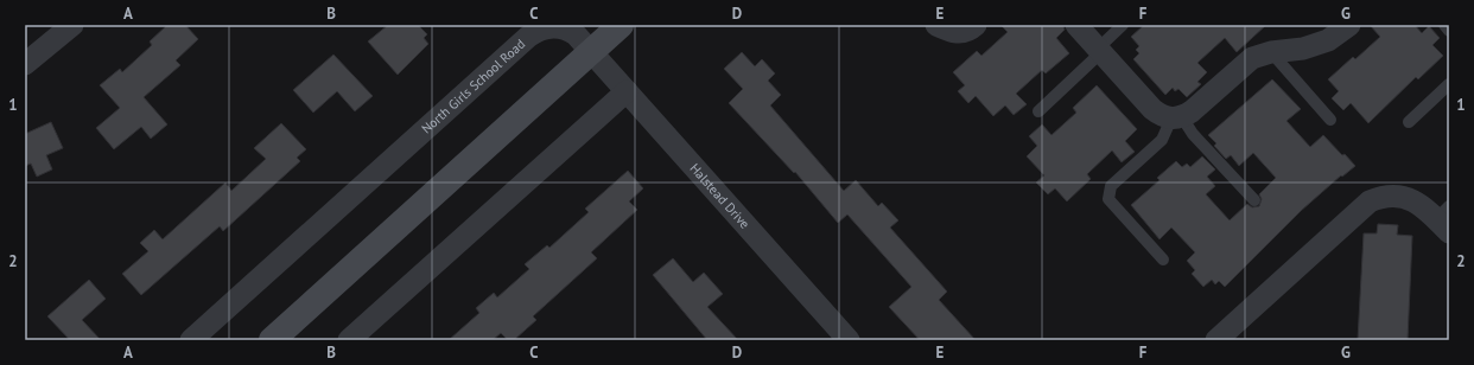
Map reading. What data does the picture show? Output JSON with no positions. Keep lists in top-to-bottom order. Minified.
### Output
{"streets":{"street":["North Girls School Road","Halstead Drive"]},"crossings":[["North Girls School Road","Halstead Drive"]],"grid":{"columns":["A","B","C","D","E","F","G"],"rows":["1","2"]}}
